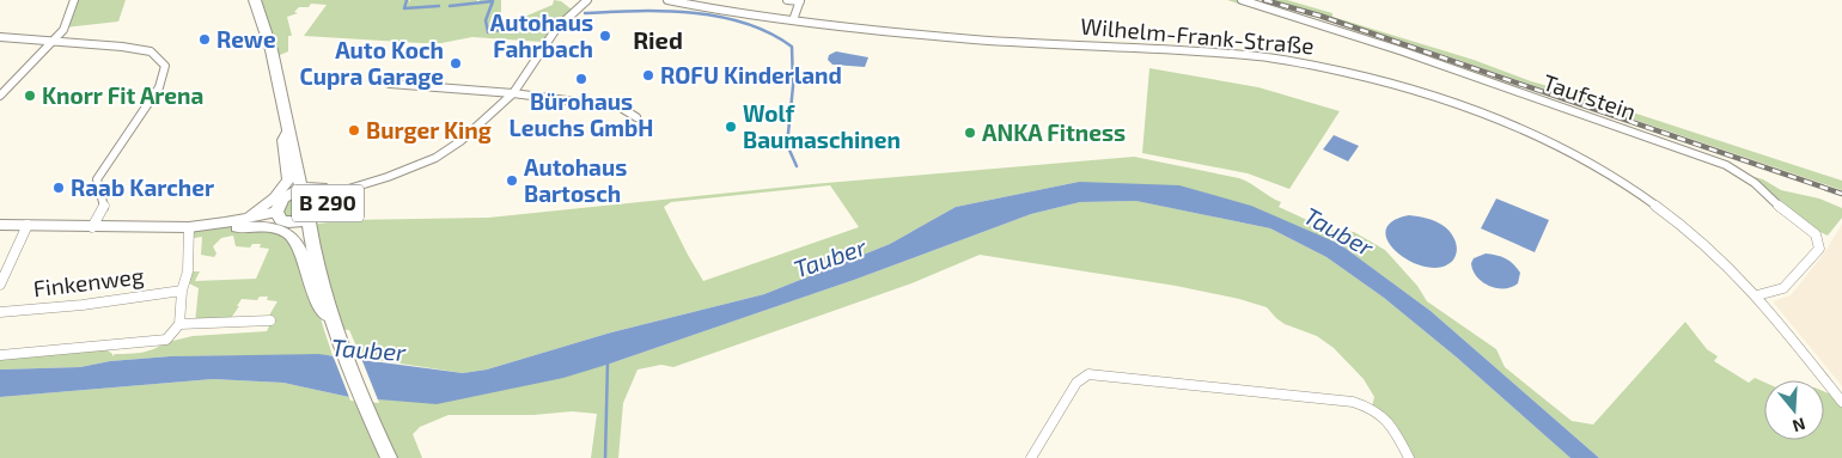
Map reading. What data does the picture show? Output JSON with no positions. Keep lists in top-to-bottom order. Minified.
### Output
{"streets":{"main road":["B 290"],"street":["Wilhelm-Frank-Straße","Taufstein","Finkenweg"]},"crossings":[["Wilhelm-Frank-Straße","Taufstein"]],"districts":["Ried"],"water":["Tauber"],"places":["Autohaus Fahrbach","Rewe","Auto Koch Cupra Garage","ROFU Kinderland","Bürohaus Leuchs GmbH","Knorr Fit Arena","Wolf Baumaschinen","Burger King","ANKA Fitness","Autohaus Bartosch","Raab Karcher"],"north":"bottom"}
